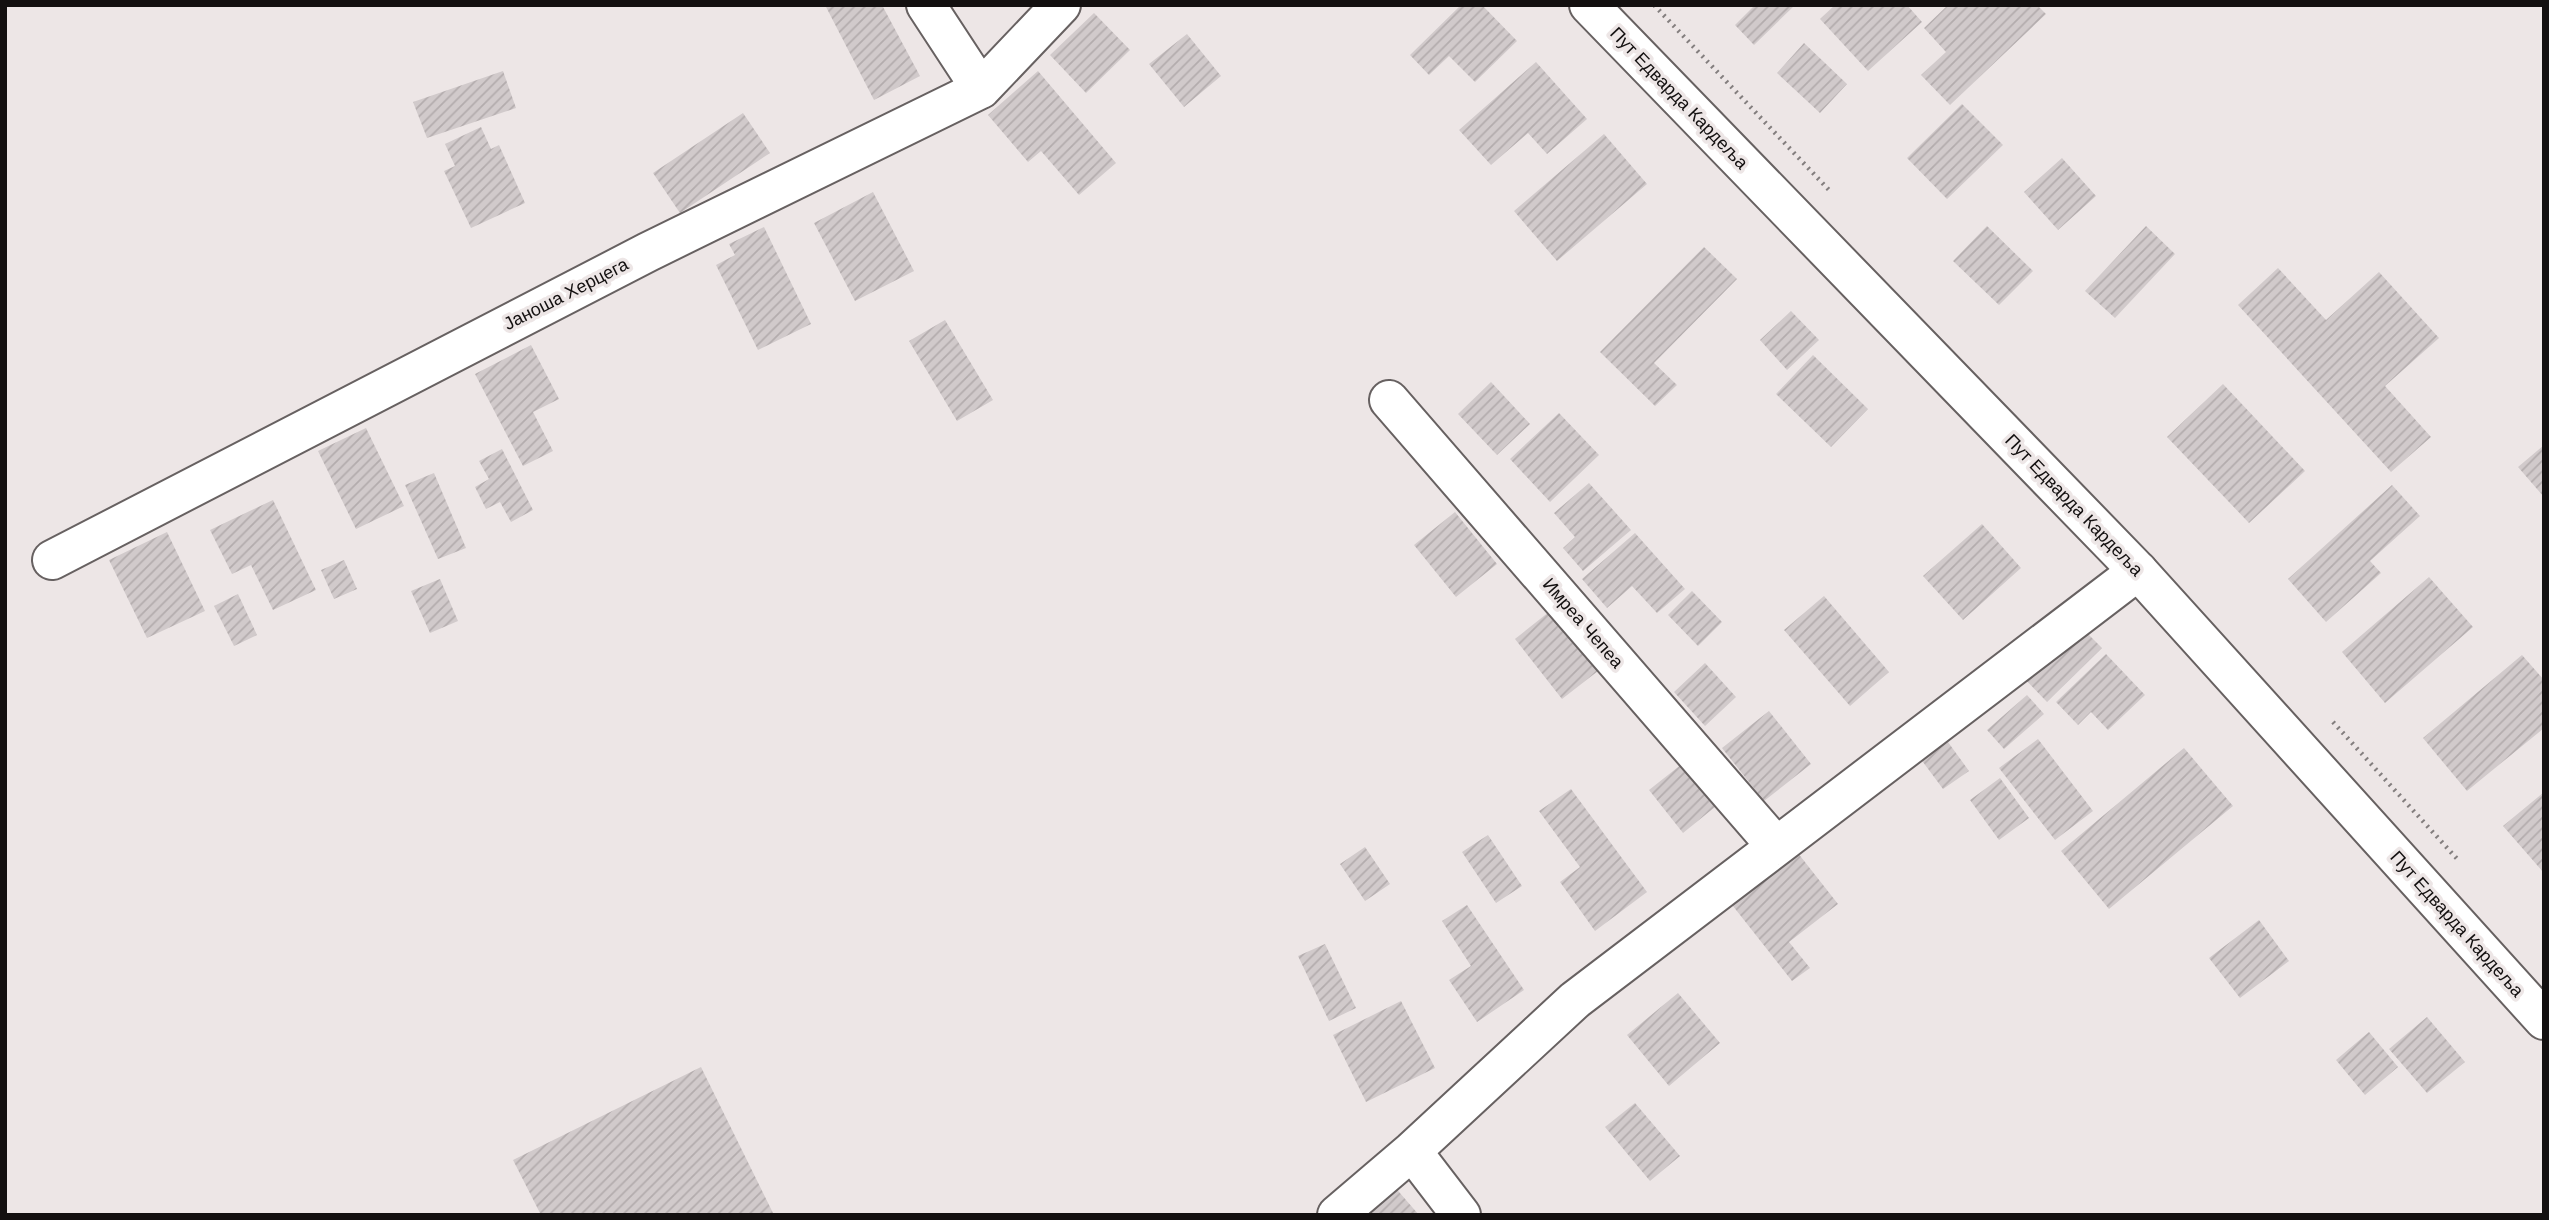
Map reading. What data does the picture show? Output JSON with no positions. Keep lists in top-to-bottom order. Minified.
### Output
{"streets":{"street":["Пут Едварда Кардеља","Јаноша Херцега","Имреа Чепеа"]}}
